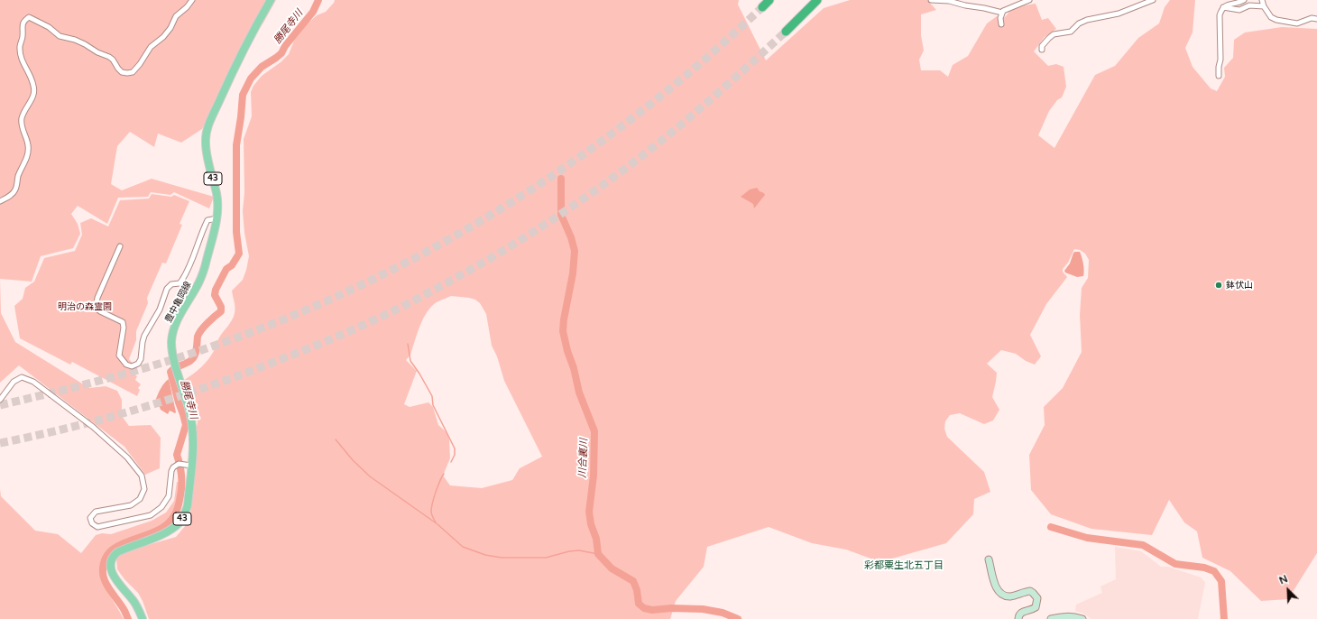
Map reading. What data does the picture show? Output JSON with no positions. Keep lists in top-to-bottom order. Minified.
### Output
{"streets":{"main road":["43","豊中亀岡線"]},"districts":["彩都粟生北五丁目"],"water":["勝尾寺川","川合裏川"],"parks":["明治の森霊園"],"places":["鉢伏山"],"north":"top left"}
